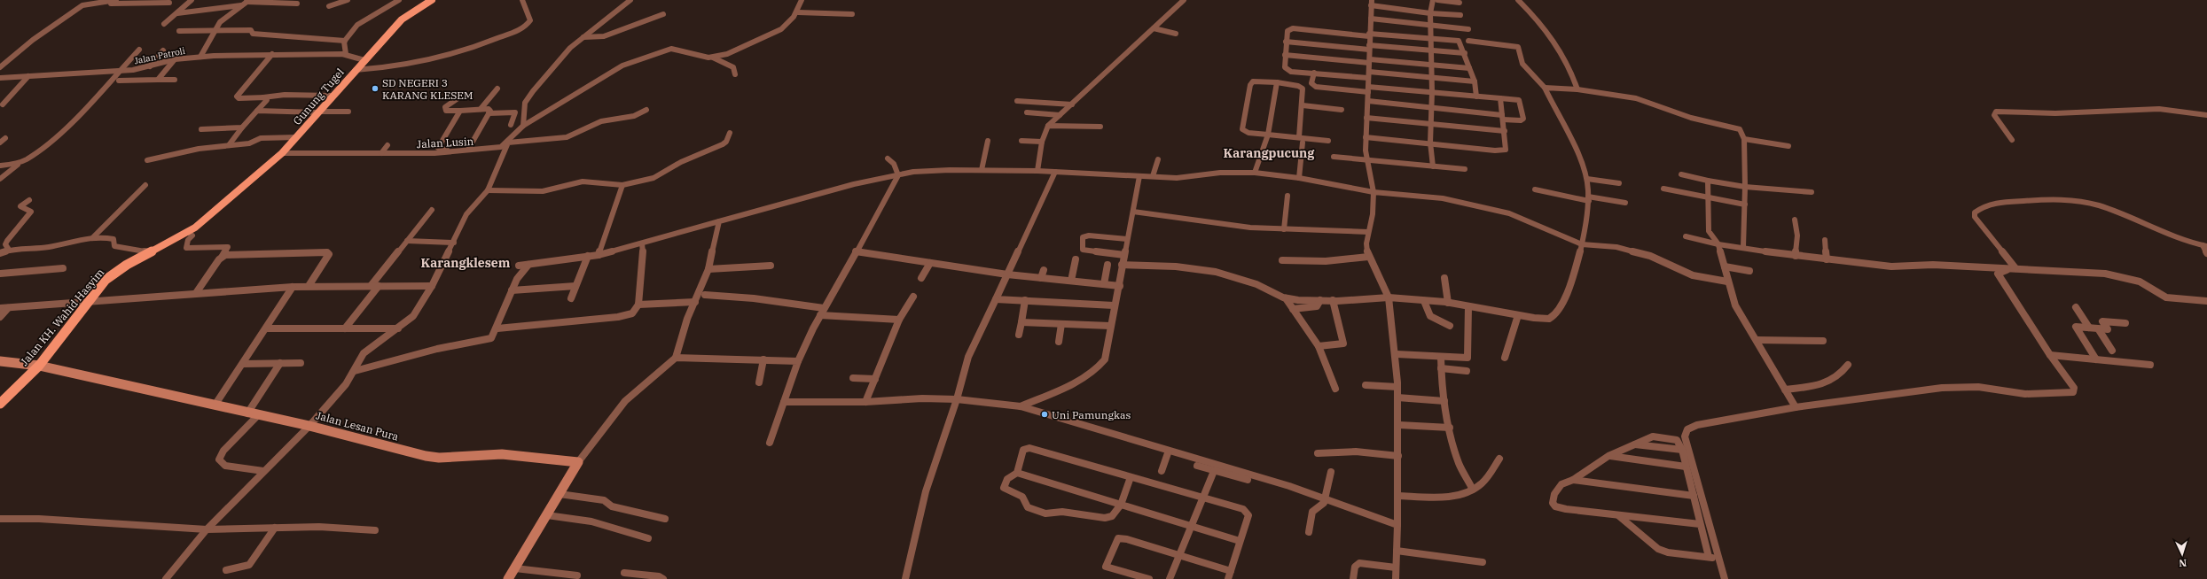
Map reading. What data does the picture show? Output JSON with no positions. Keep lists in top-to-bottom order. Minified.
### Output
{"streets":{"main road":["Gunung Tugel","Jalan KH. Wahid Hasyim"],"street":["Jalan Patroli","Jalan Lusin","Jalan Lesan Pura"]},"crossings":[["Jalan Patroli","Gunung Tugel"],["Gunung Tugel","Jalan Lusin"],["Gunung Tugel","Jalan KH. Wahid Hasyim"],["Jalan KH. Wahid Hasyim","Jalan Lesan Pura"]],"districts":["Karangpucung","Karangklesem"],"places":["SD NEGERI 3 KARANG KLESEM","Uni Pamungkas"],"north":"bottom"}
